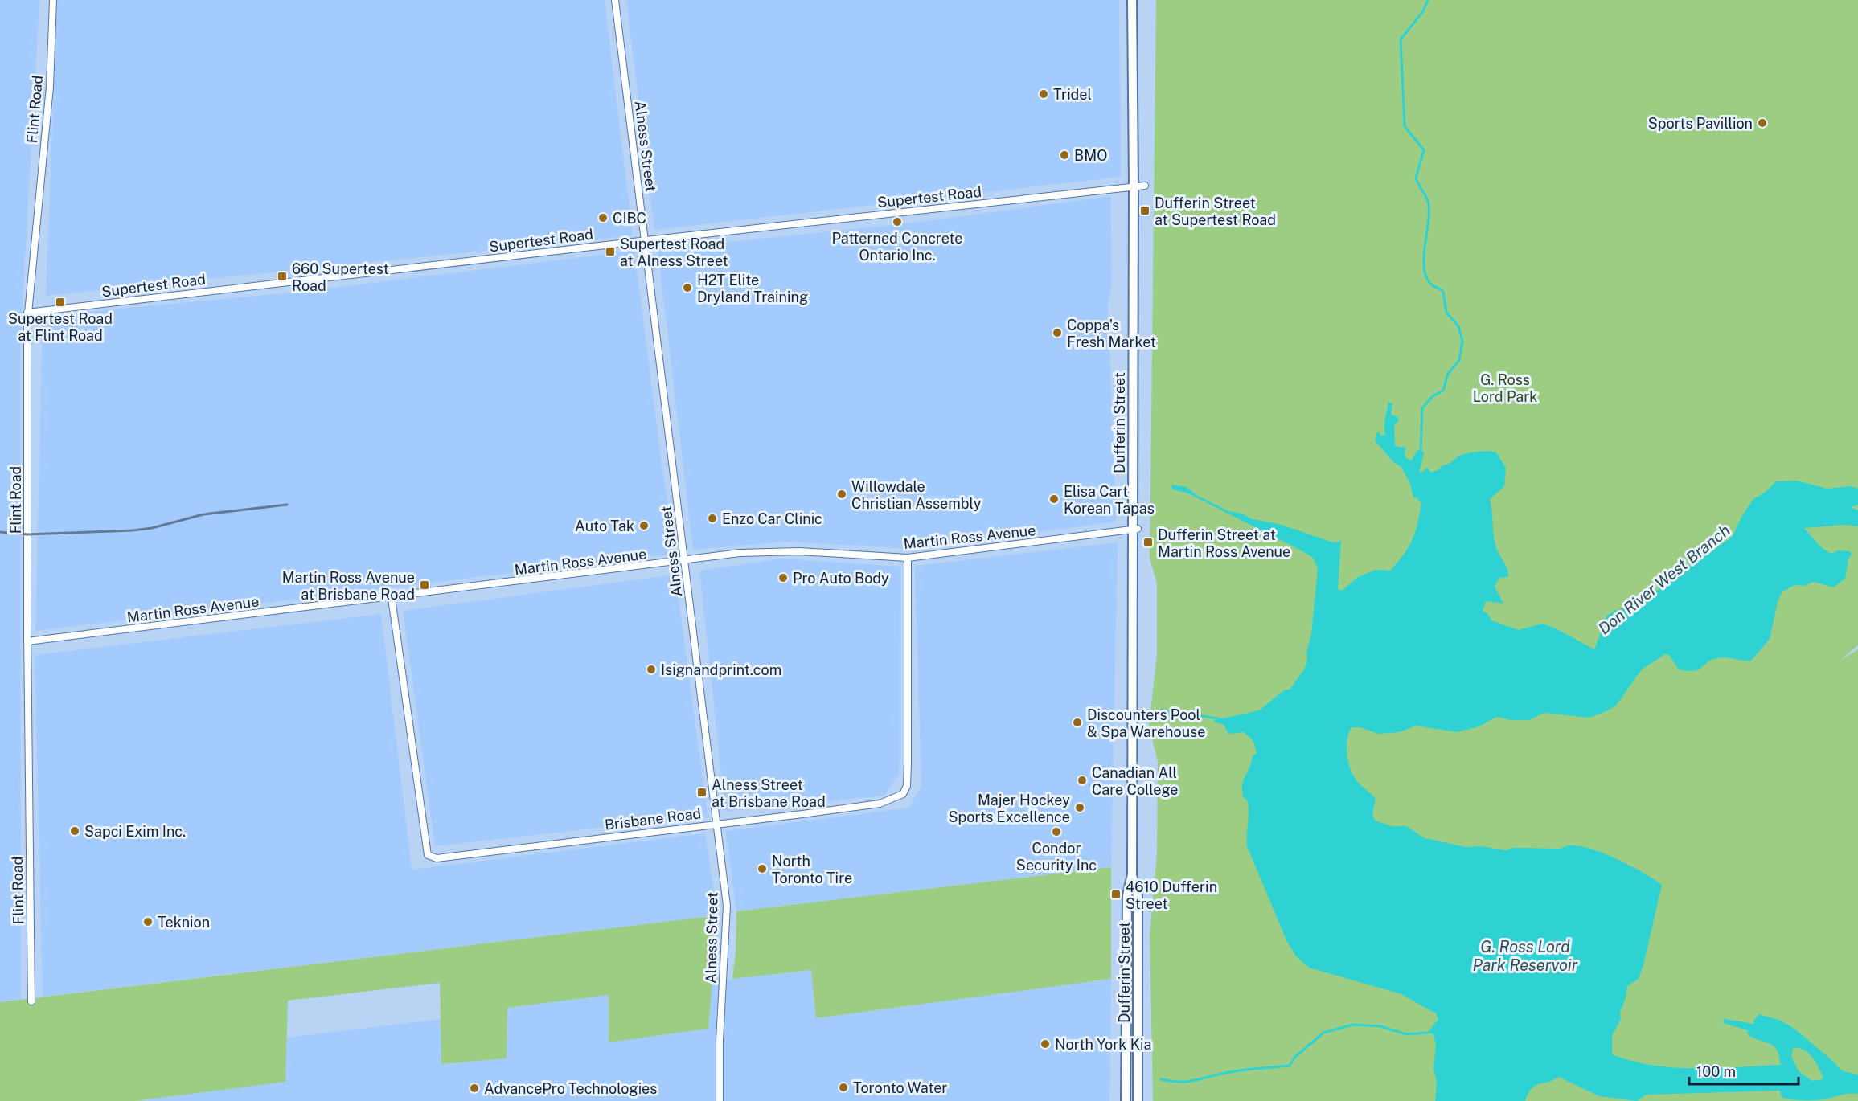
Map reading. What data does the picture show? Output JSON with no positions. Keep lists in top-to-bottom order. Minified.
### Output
{"streets":{"main road":["Dufferin Street"],"street":["Flint Road","Alness Street","Supertest Road","Martin Ross Avenue","Brisbane Road"]},"crossings":[["Flint Road","Supertest Road"],["Flint Road","Martin Ross Avenue"],["Alness Street","Supertest Road"],["Alness Street","Martin Ross Avenue"],["Alness Street","Brisbane Road"],["Supertest Road","Dufferin Street"],["Dufferin Street","Martin Ross Avenue"],["Martin Ross Avenue","Brisbane Road"]],"water":["Don River West Branch","G. Ross Lord Park Reservoir"],"parks":["G. Ross Lord Park"],"places":{"other":["Tridel","Sports Pavillion","BMO","CIBC","Patterned Concrete Ontario Inc.","H2T Elite Dryland Training","Coppa's Fresh Market","Willowdale Christian Assembly","Elisa Cart Korean Tapas","Enzo Car Clinic","Auto Tak","Pro Auto Body","Isignandprint.com","Discounters Pool & Spa Warehouse","Canadian All Care College","Majer Hockey Sports Excellence","Sapci Exim Inc.","Condor Security Inc","North Toronto Tire","Teknion","North York Kia","Toronto Water","AdvancePro Technologies"],"transit":["Dufferin Street at Supertest Road","Supertest Road at Alness Street","660 Supertest Road","Supertest Road at Flint Road","Dufferin Street at Martin Ross Avenue","Martin Ross Avenue at Brisbane Road","Alness Street at Brisbane Road","4610 Dufferin Street"]},"scale_bar":"100 m"}
